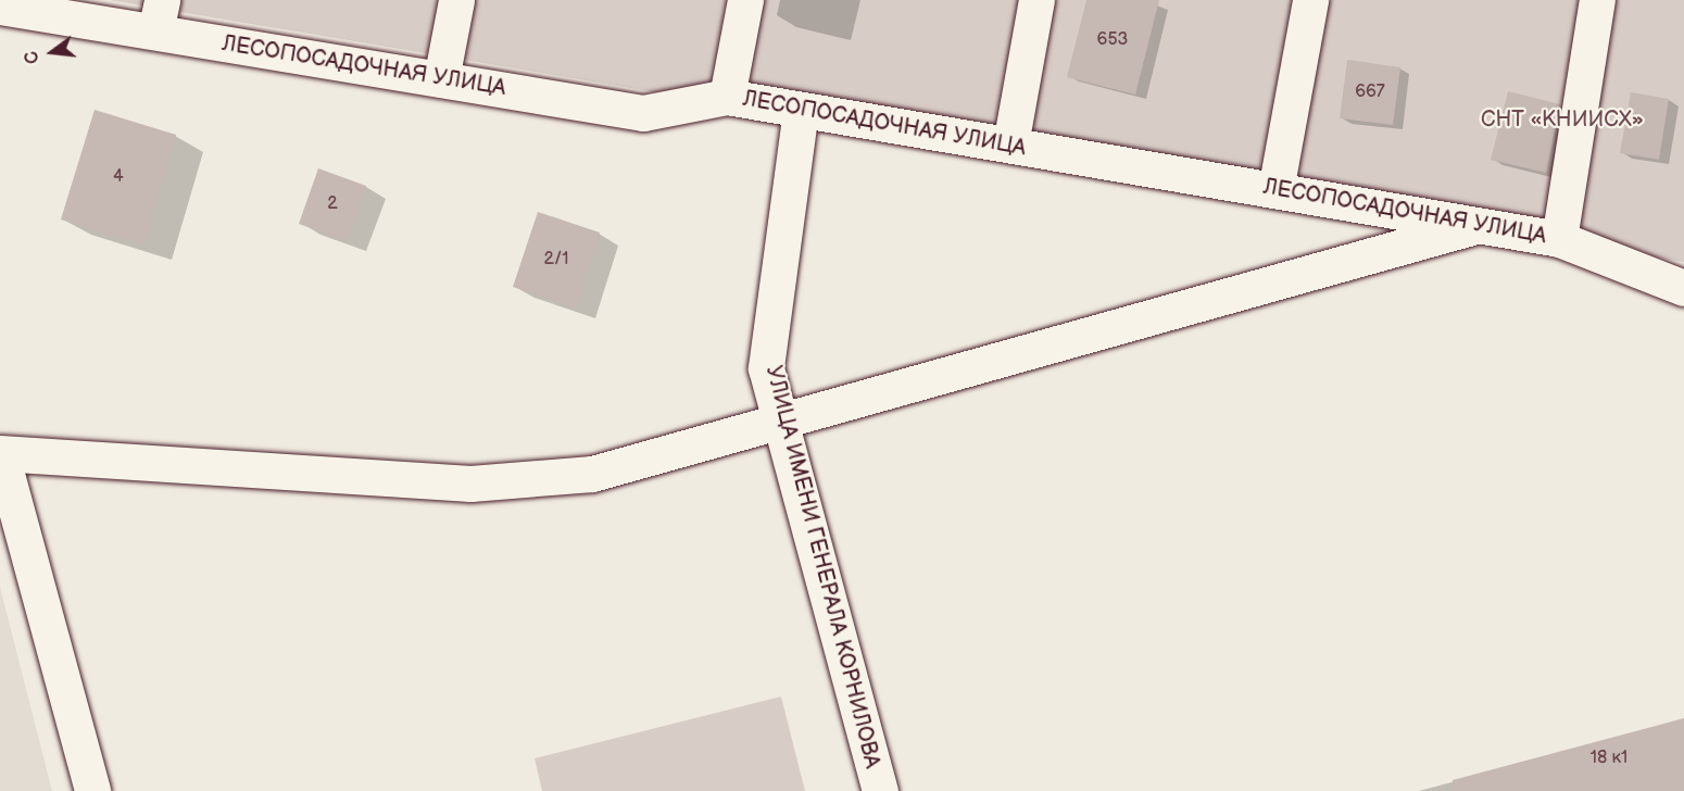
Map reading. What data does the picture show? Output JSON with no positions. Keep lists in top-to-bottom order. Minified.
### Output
{"streets":{"street":["ЛЕСОПОСАДОЧНАЯ УЛИЦА","УЛИЦА ИМЕНИ ГЕНЕРАЛА КОРНИЛОВА"]},"crossings":[["ЛЕСОПОСАДОЧНАЯ УЛИЦА","УЛИЦА ИМЕНИ ГЕНЕРАЛА КОРНИЛОВА"]],"parks":["СНТ «КНИИСХ»"],"house_numbers":["653","667","4","2","2/1","18 к1"],"north":"left"}
